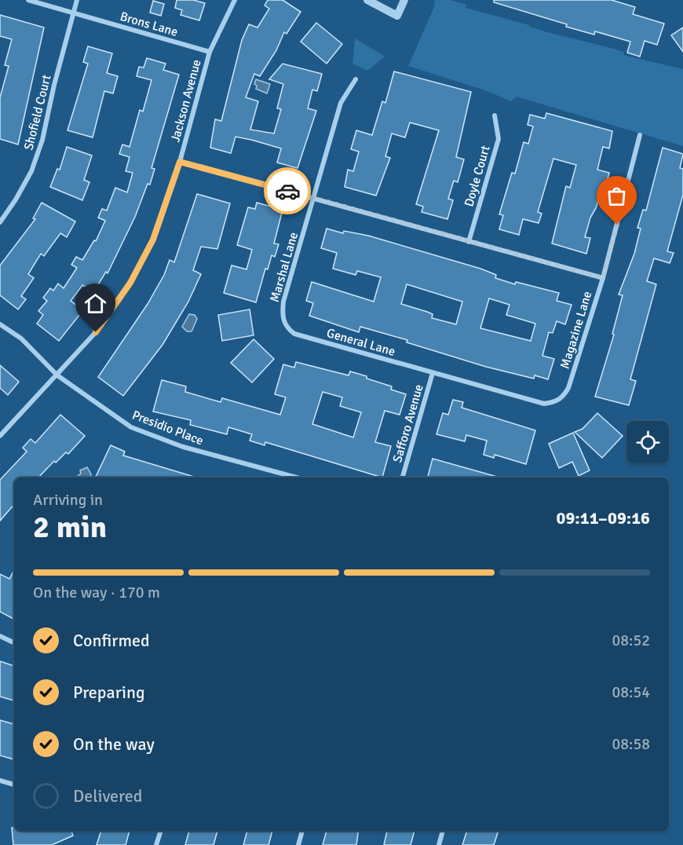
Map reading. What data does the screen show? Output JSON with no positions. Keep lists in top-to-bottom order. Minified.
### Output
{"streets":{"street":["Brons Lane","Jackson Avenue","Shofield Court","Doyle Court","Marshal Lane","Magazine Lane","General Lane","Safforo Avenue","Presidio Place"]},"crossings":[["Brons Lane","Jackson Avenue"],["Brons Lane","Shofield Court"],["Jackson Avenue","Presidio Place"],["Marshal Lane","General Lane"],["Magazine Lane","General Lane"],["Magazine Lane","Safforo Avenue"],["General Lane","Safforo Avenue"]],"page":{"heading":["2 min","Arriving in","09:11–09:16"],"bar":"On the way · 170 m","list":[["Confirmed","08:52"],["Preparing","08:54"],["On the way","08:58"],"Delivered"]}}
